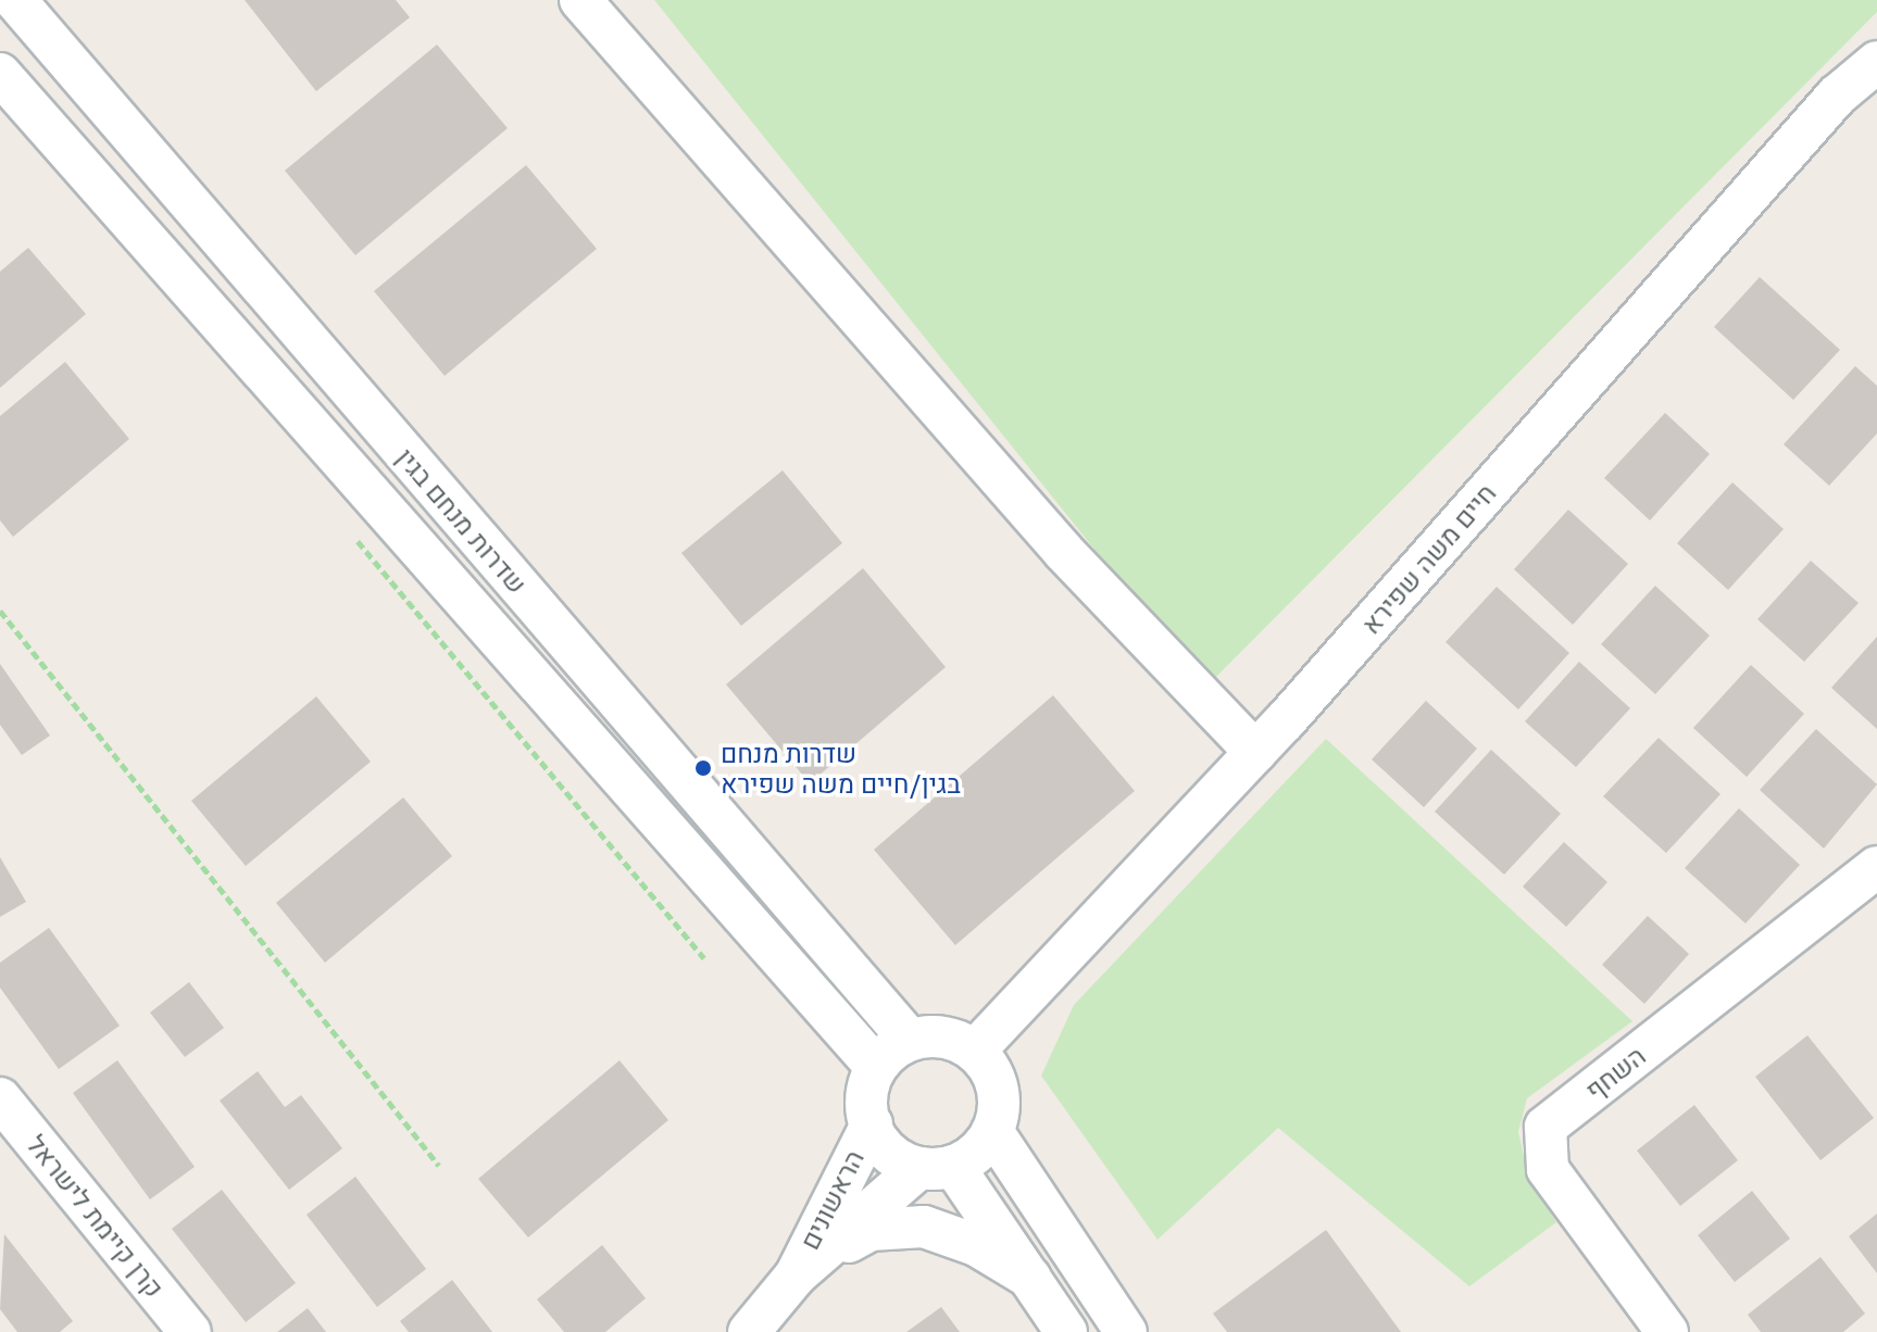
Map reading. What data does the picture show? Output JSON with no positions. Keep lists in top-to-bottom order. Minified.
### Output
{"streets":{"street":["שדרות מנחם בגין","חיים משה שפירא","השחף","הראשונים","קרן קיימת לישראל"]},"crossings":[["שדרות מנחם בגין","חיים משה שפירא"],["שדרות מנחם בגין","הראשונים"],["חיים משה שפירא","הראשונים"]],"places":["שדרות מנחם בגין/חיים משה שפירא"]}
